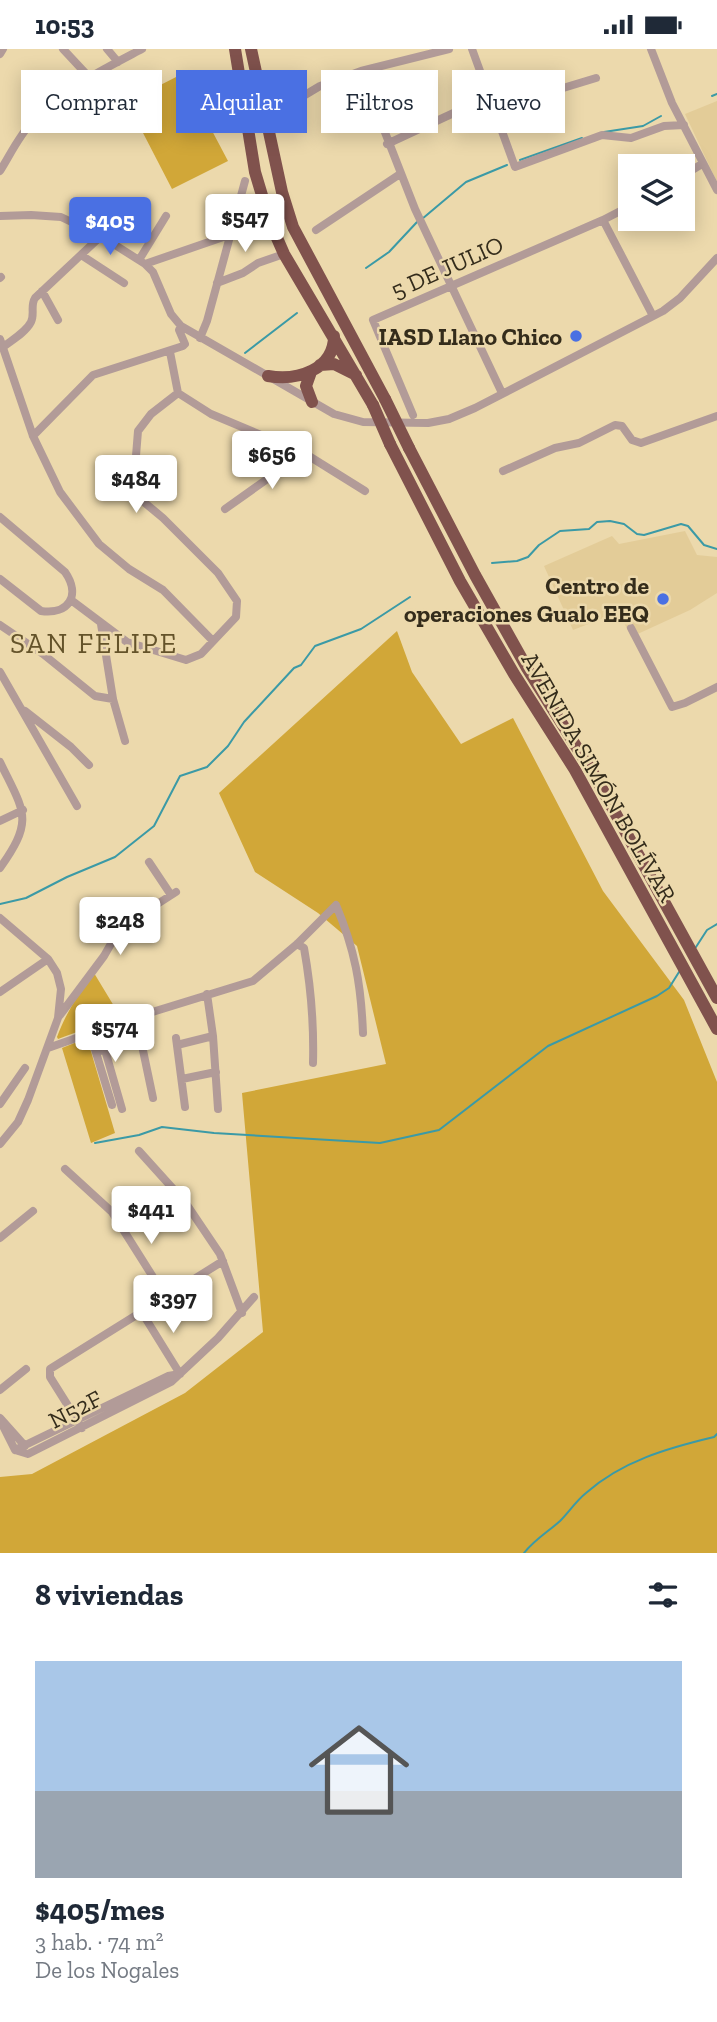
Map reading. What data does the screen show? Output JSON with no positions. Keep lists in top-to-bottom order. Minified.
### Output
{"streets":{"highway":["AVENIDA SIMÓN BOLÍVAR"],"street":["5 DE JULIO","N52F"]},"districts":["SAN FELIPE"],"places":["IASD Llano Chico","Centro de operaciones Gualo EEQ"],"page":{"status":"10:53","chip":["Comprar","Alquilar","Filtros","Nuevo"],"price":["$547","$405","$656","$484","$248","$574","$441","$397"],"heading":"8 viviendas","list":[{"name":"$405/mes","note":"3 hab. · 74 m² · De los Nogales"}]}}
